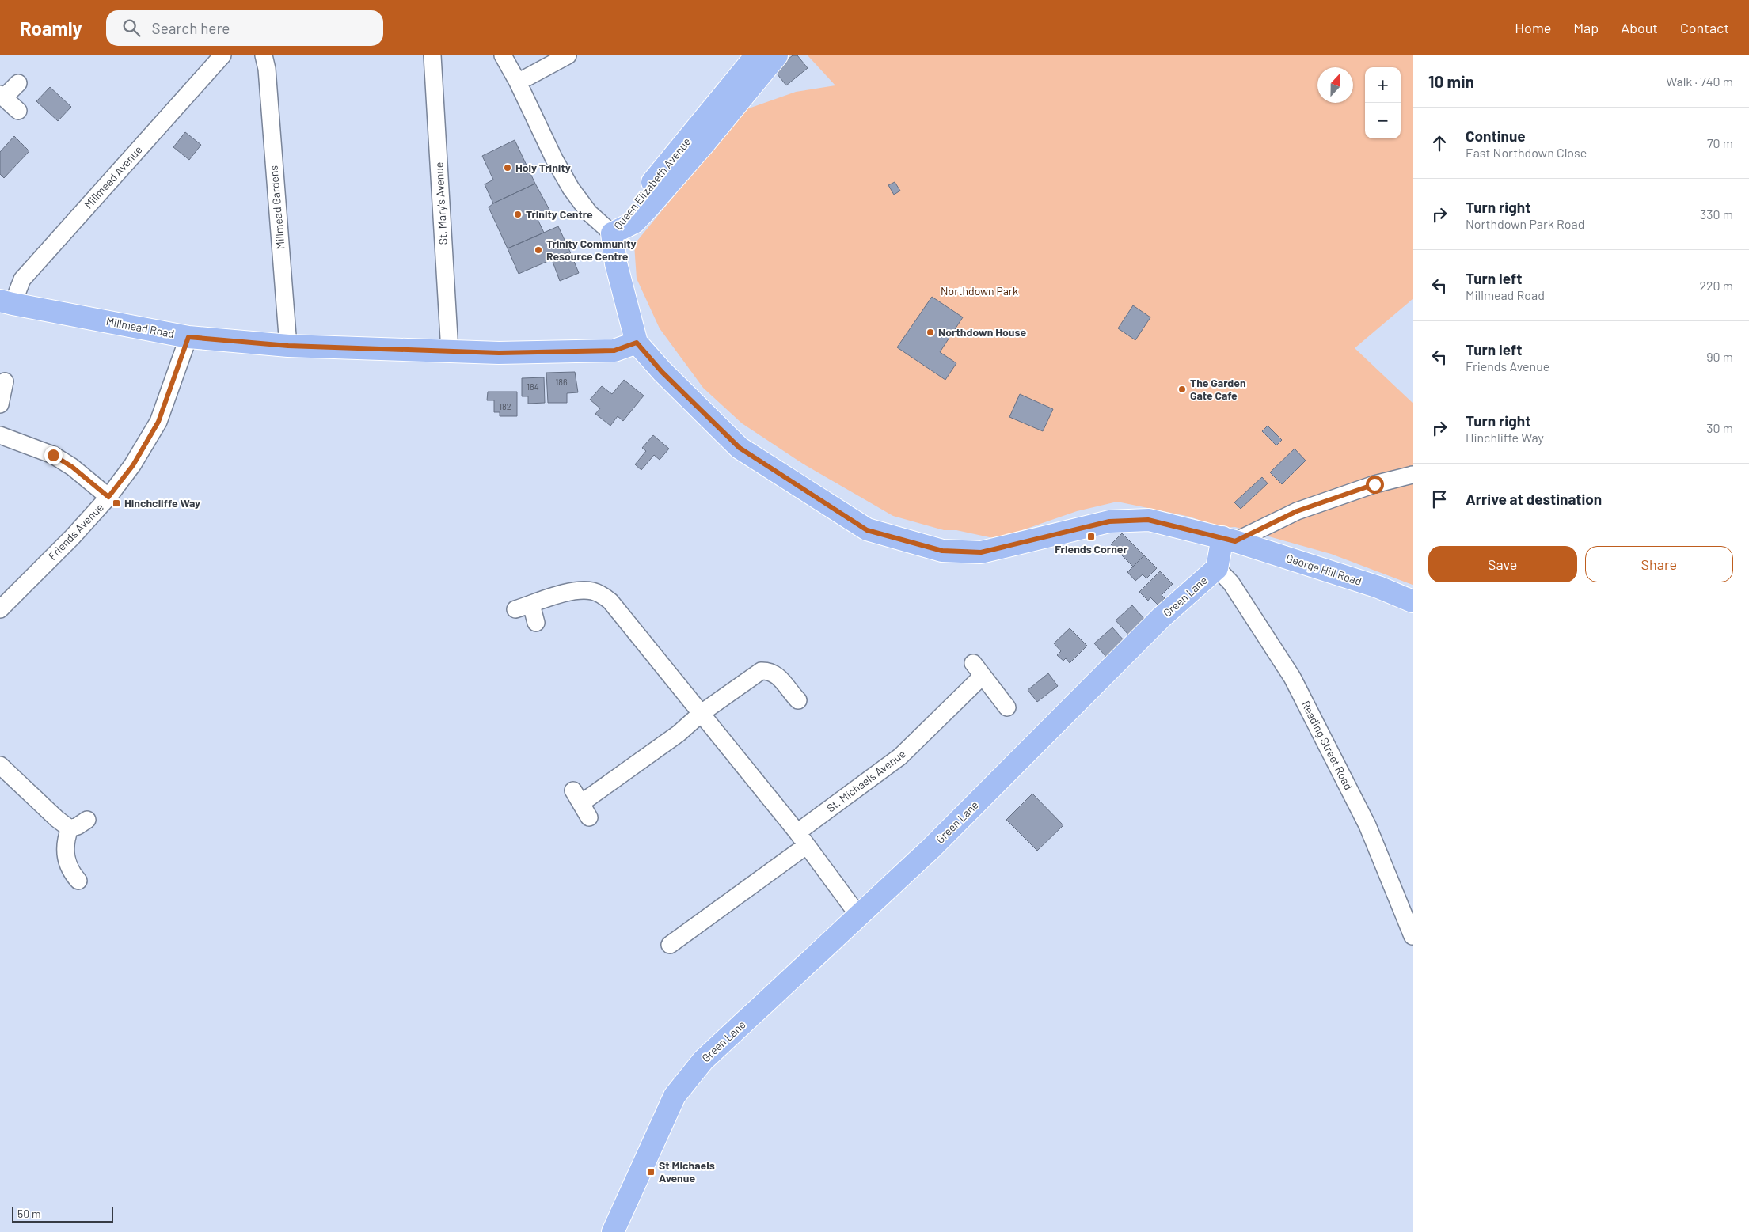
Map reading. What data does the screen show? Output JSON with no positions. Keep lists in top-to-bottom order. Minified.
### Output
{"streets":{"main road":["Queen Elizabeth Avenue","Millmead Road","George Hill Road","Green Lane"],"street":["Millmead Avenue","St. Mary's Avenue","Millmead Gardens","Friends Avenue","Reading Street Road","St. Michaels Avenue"]},"crossings":[["Millmead Avenue","Millmead Road"],["St. Mary's Avenue","Millmead Road"],["Millmead Gardens","Millmead Road"],["Millmead Road","Friends Avenue"],["Millmead Road","George Hill Road"],["George Hill Road","Green Lane"],["Green Lane","Reading Street Road"]],"parks":["Northdown Park"],"places":{"other":["Holy Trinity","Trinity Centre","Trinity Community Resource Centre","Northdown House","The Garden Gate Cafe"],"transit":["Hinchcliffe Way","Friends Corner","St Michaels Avenue"]},"house_numbers":["186","184","182"],"scale_bar":"50 m","north":"top","page":{"header":"Roamly","search":"Search here","nav":["Home","Map","About","Contact"],"heading":["10 min","Walk · 740 m"],"map_buttons":["+","−"],"list":[["Continue","East Northdown Close","70 m"],["Turn right","Northdown Park Road","330 m"],["Turn left","Millmead Road","220 m"],["Turn left","Friends Avenue","90 m"],["Turn right","Hinchliffe Way","30 m"],"Arrive at destination"],"buttons":["Save","Share"],"scale":"50 m"}}
